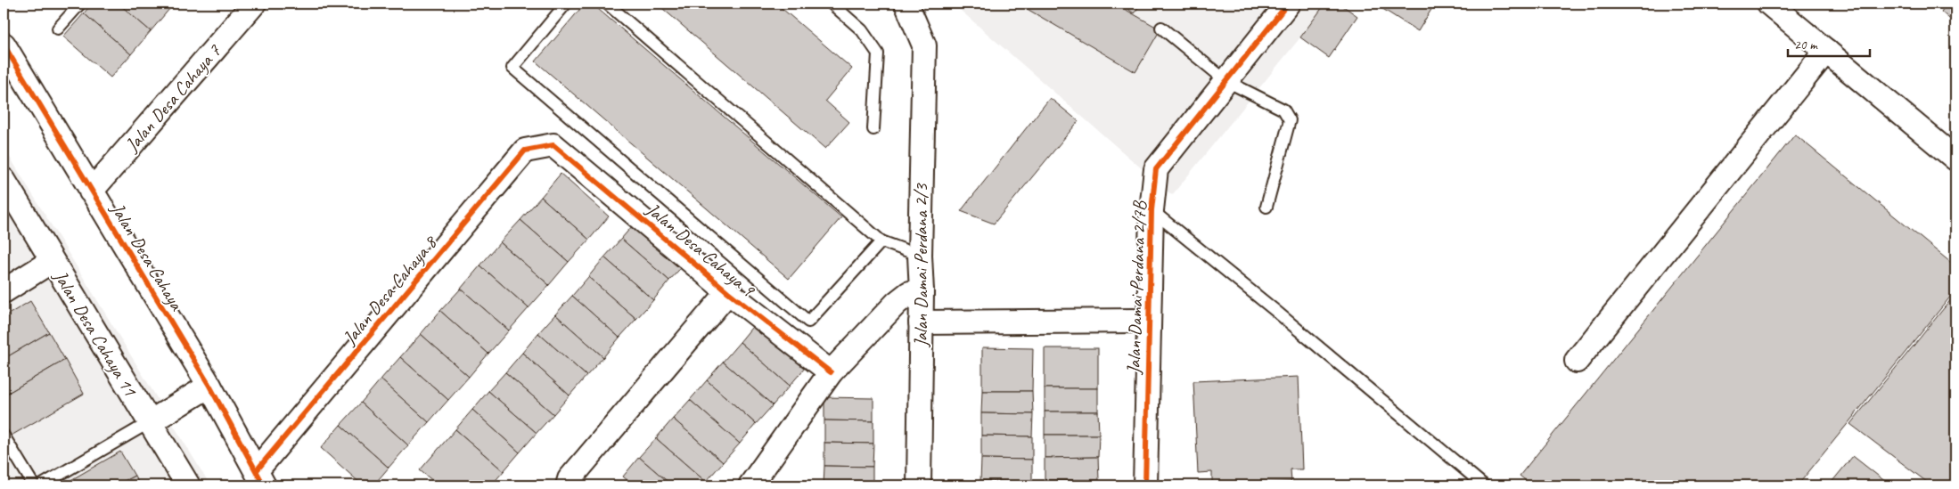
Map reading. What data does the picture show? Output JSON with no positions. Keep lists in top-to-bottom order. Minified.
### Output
{"streets":{"street":["Jalan Desa Cahaya 7","Jalan Desa Cahaya 9","Jalan Desa Cahaya","Jalan Damai Perdana 2/3","Jalan Damai Perdana 2/7B","Jalan Desa Cahaya 8","Jalan Desa Cahaya 11"]},"crossings":[["Jalan Desa Cahaya 7","Jalan Desa Cahaya"],["Jalan Desa Cahaya 9","Jalan Desa Cahaya 8"],["Jalan Desa Cahaya","Jalan Desa Cahaya 8"]],"scale_bar":"20 m"}
